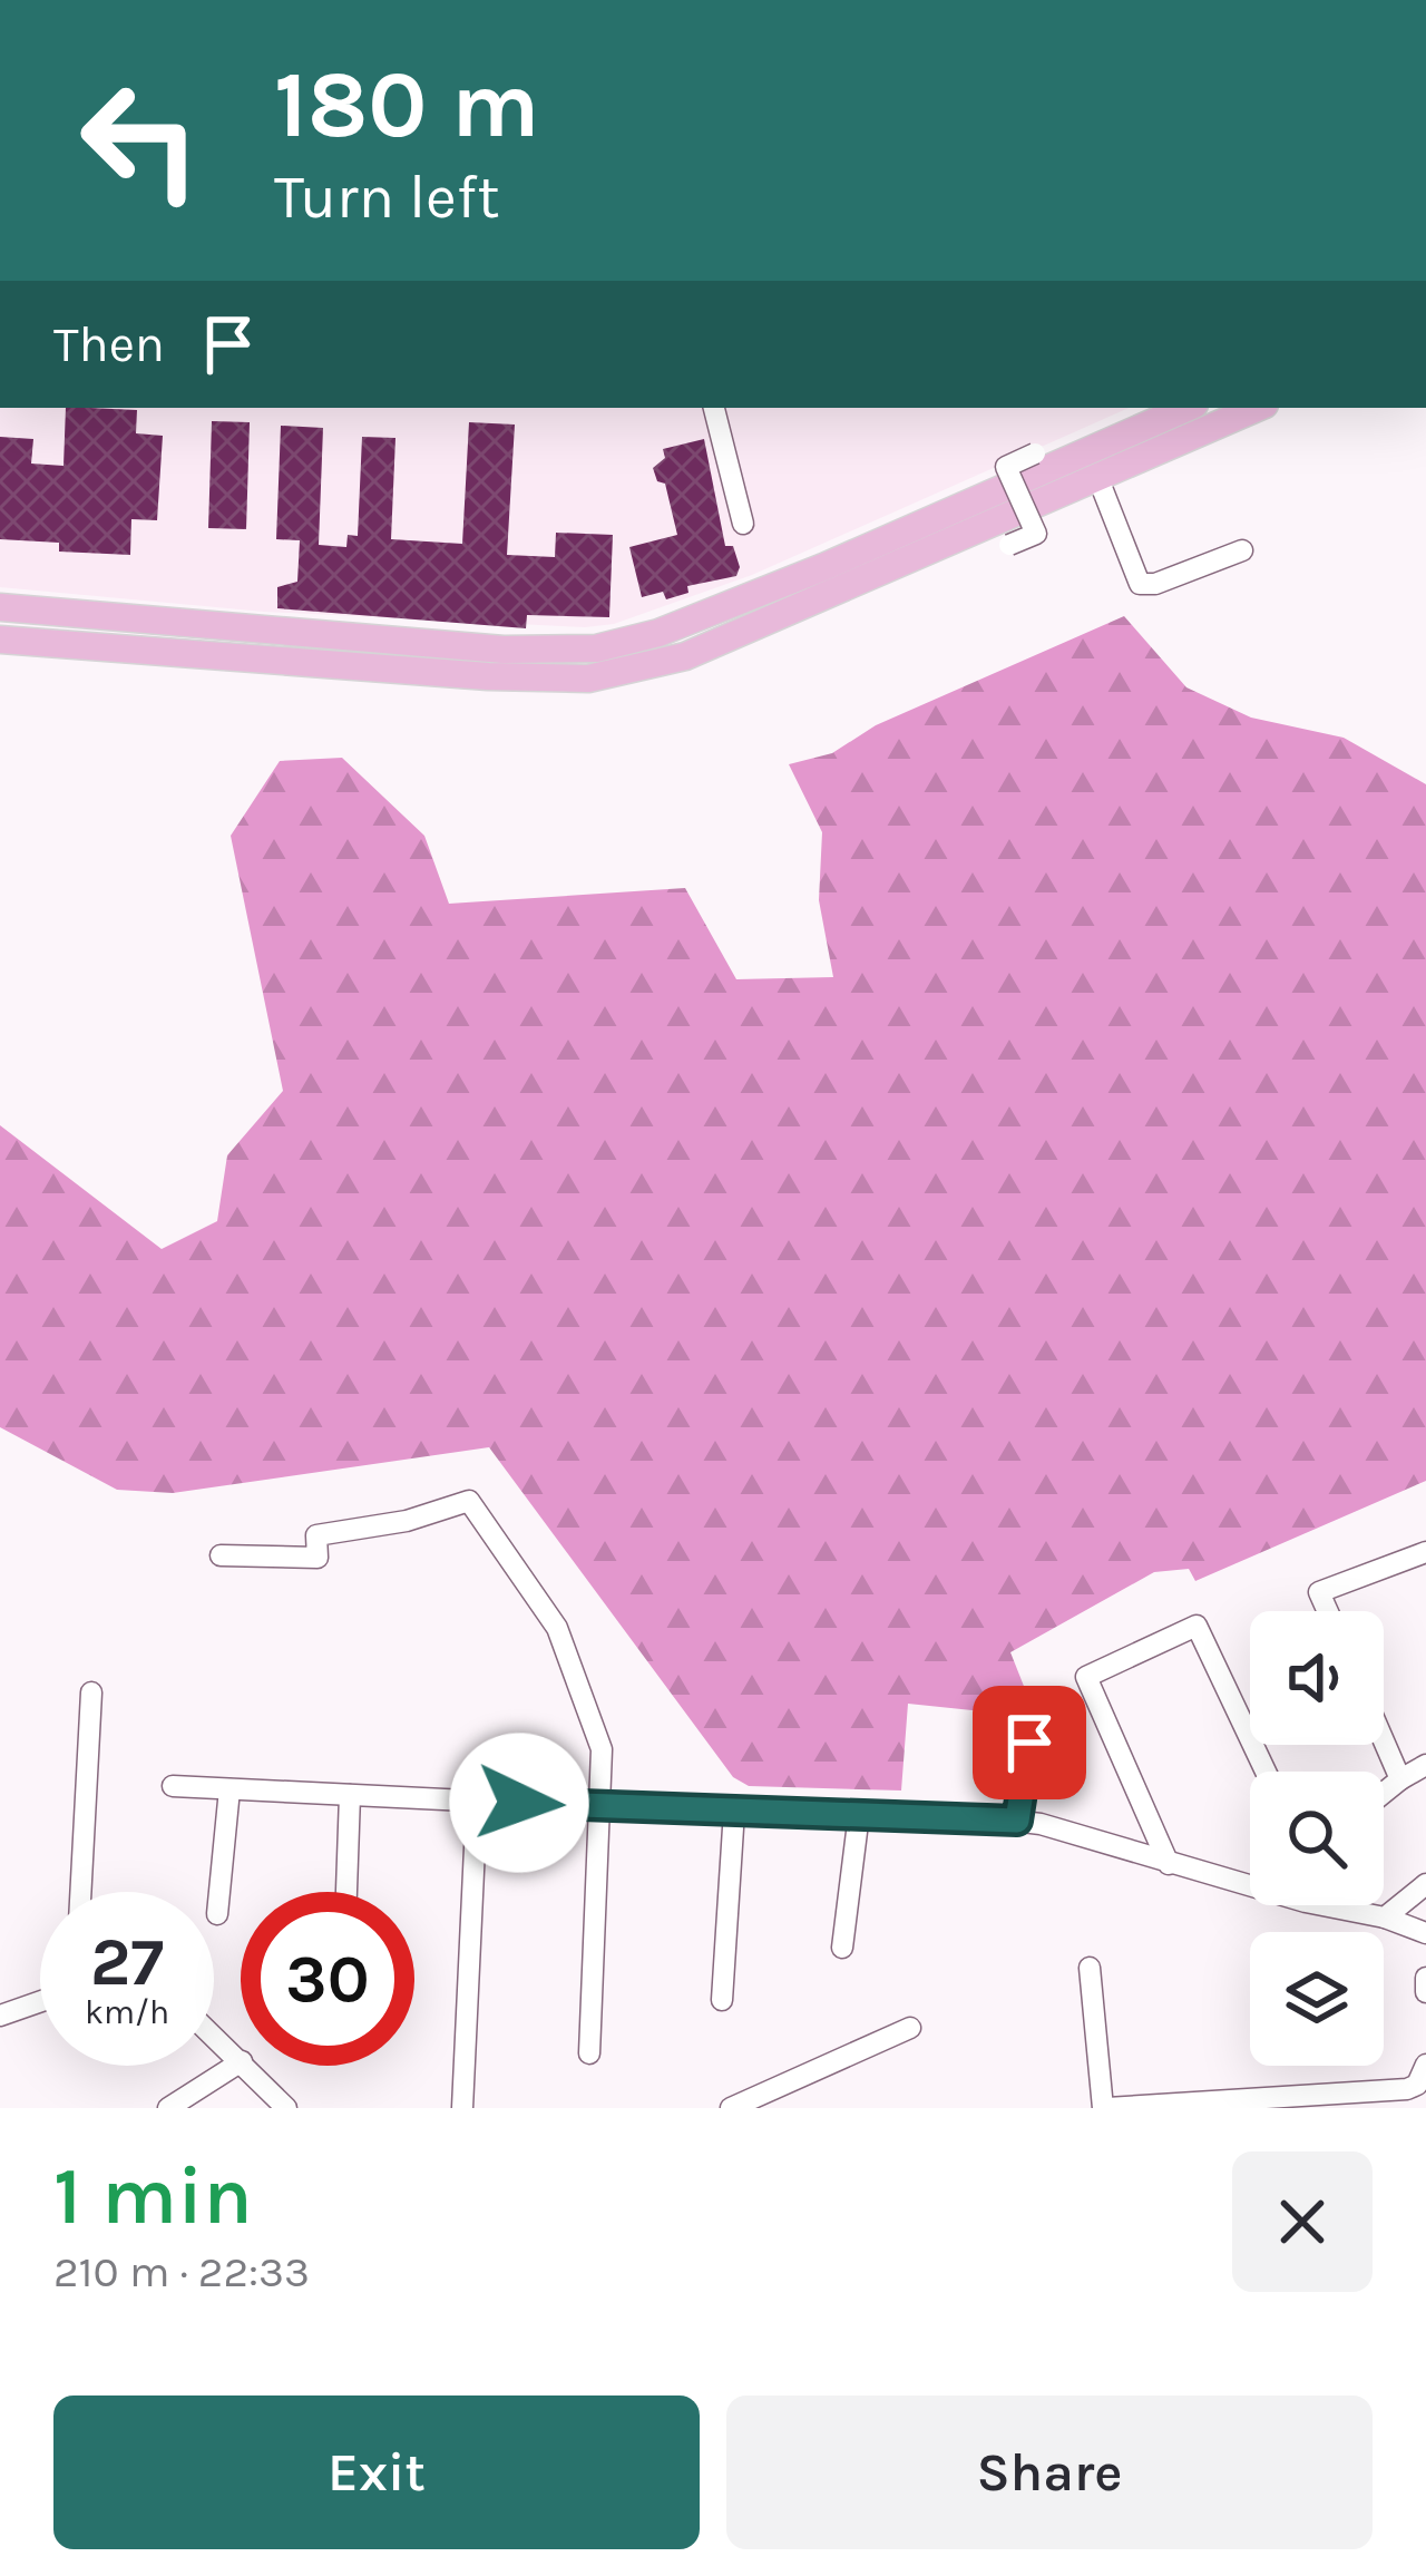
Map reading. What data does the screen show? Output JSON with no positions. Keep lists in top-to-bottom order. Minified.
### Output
{"page":{"turn":["180 m","Turn left"],"then":"Then","speed":"27 km/h","limit":"30","heading":["1 min","210 m · 22:33"],"buttons":["Exit","Share"]}}
